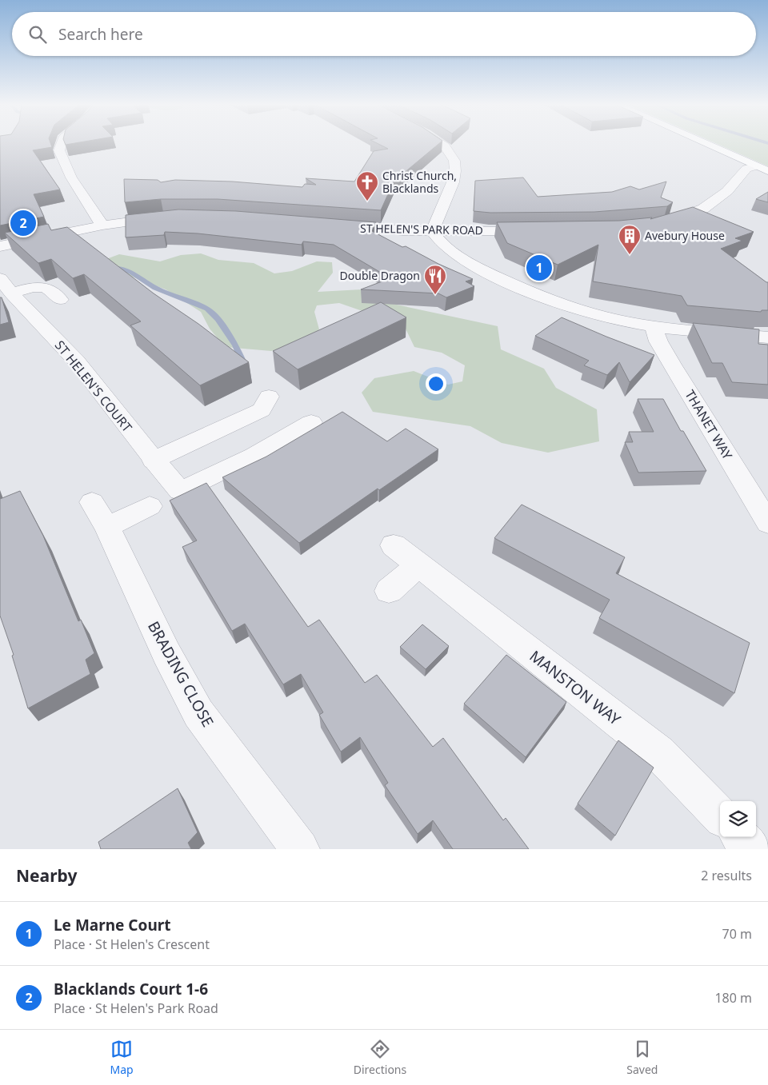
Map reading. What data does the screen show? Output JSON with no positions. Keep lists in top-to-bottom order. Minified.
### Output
{"streets":{"street":["ST HELEN'S PARK ROAD","ST HELEN'S COURT","THANET WAY","BRADING CLOSE","MANSTON WAY"]},"places":{"church":["Christ Church, Blacklands"],"building":["Avebury House"],"restaurant":["Double Dragon"]},"page":{"search":"Search here","pins":["2","1"],"heading":["Nearby","2 results"],"list":[{"mark":"1","name":"Le Marne Court","note":"Place · St Helen's Crescent","value":"70 m"},{"mark":"2","name":"Blacklands Court 1-6","note":"Place · St Helen's Park Road","value":"180 m"}],"nav":["Map","Directions","Saved"]}}
